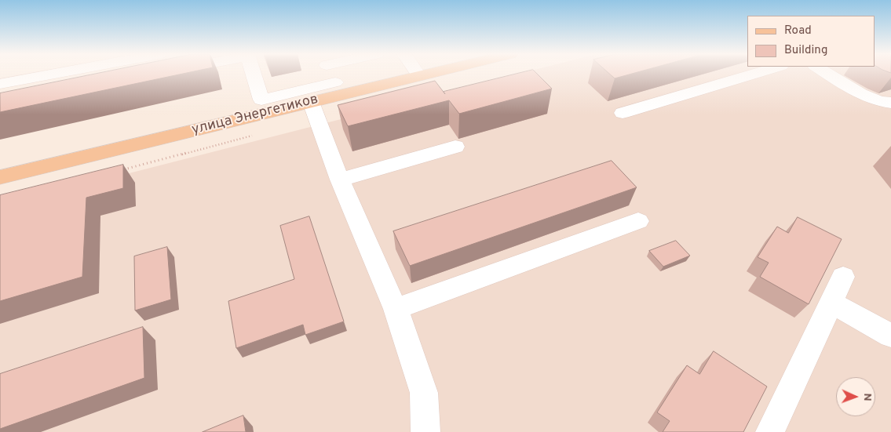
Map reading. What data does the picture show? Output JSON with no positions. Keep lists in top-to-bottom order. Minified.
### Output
{"streets":{"main road":["улица Энергетиков"]},"legend":["Road","Building"],"north":"right"}
